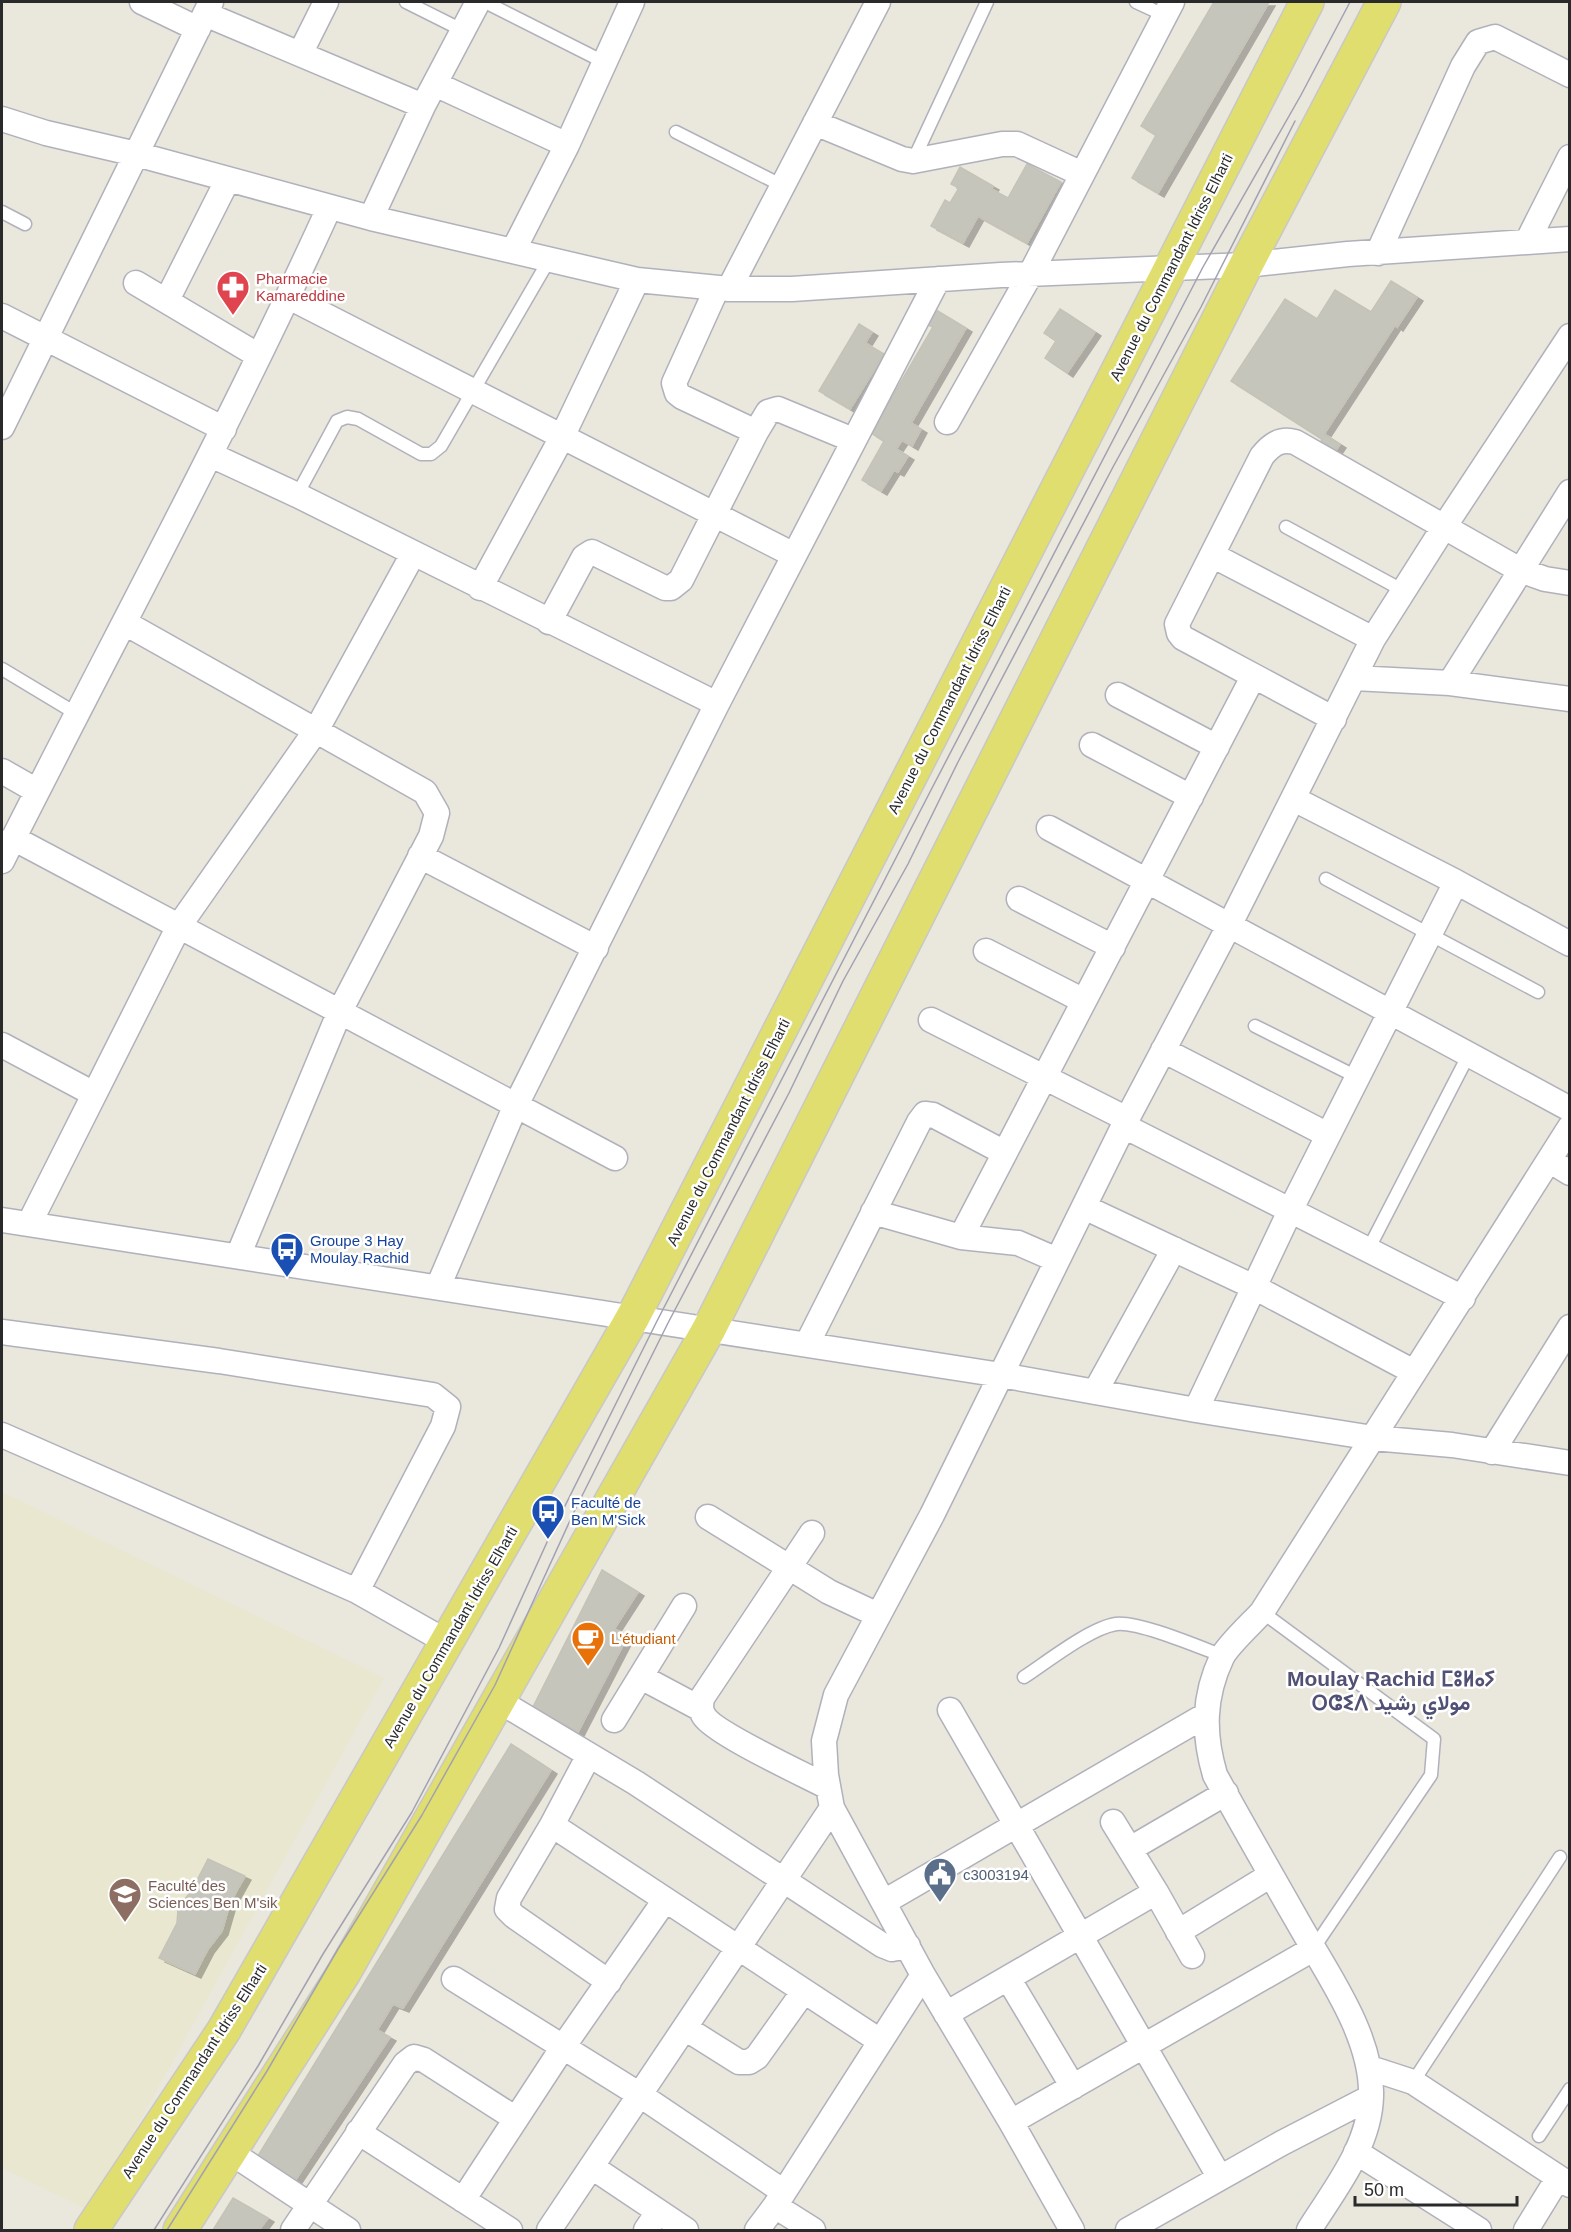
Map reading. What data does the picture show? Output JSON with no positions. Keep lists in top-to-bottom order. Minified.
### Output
{"streets":{"main road":["Avenue du Commandant Idriss Elharti"]},"districts":["Moulay Rachid ⵎⵓⵍⴰⵢ ⵔⵛⵉⴷ مولاي رشيد"],"places":{"pharmacy":["Pharmacie Kamareddine"],"bus stop":["Groupe 3 Hay Moulay Rachid","Faculté de Ben M'Sick"],"cafe":["L'étudiant"],"public building":["c3003194"],"school or university":["Faculté des Sciences Ben M'sik"]},"scale_bar":"50 m"}
